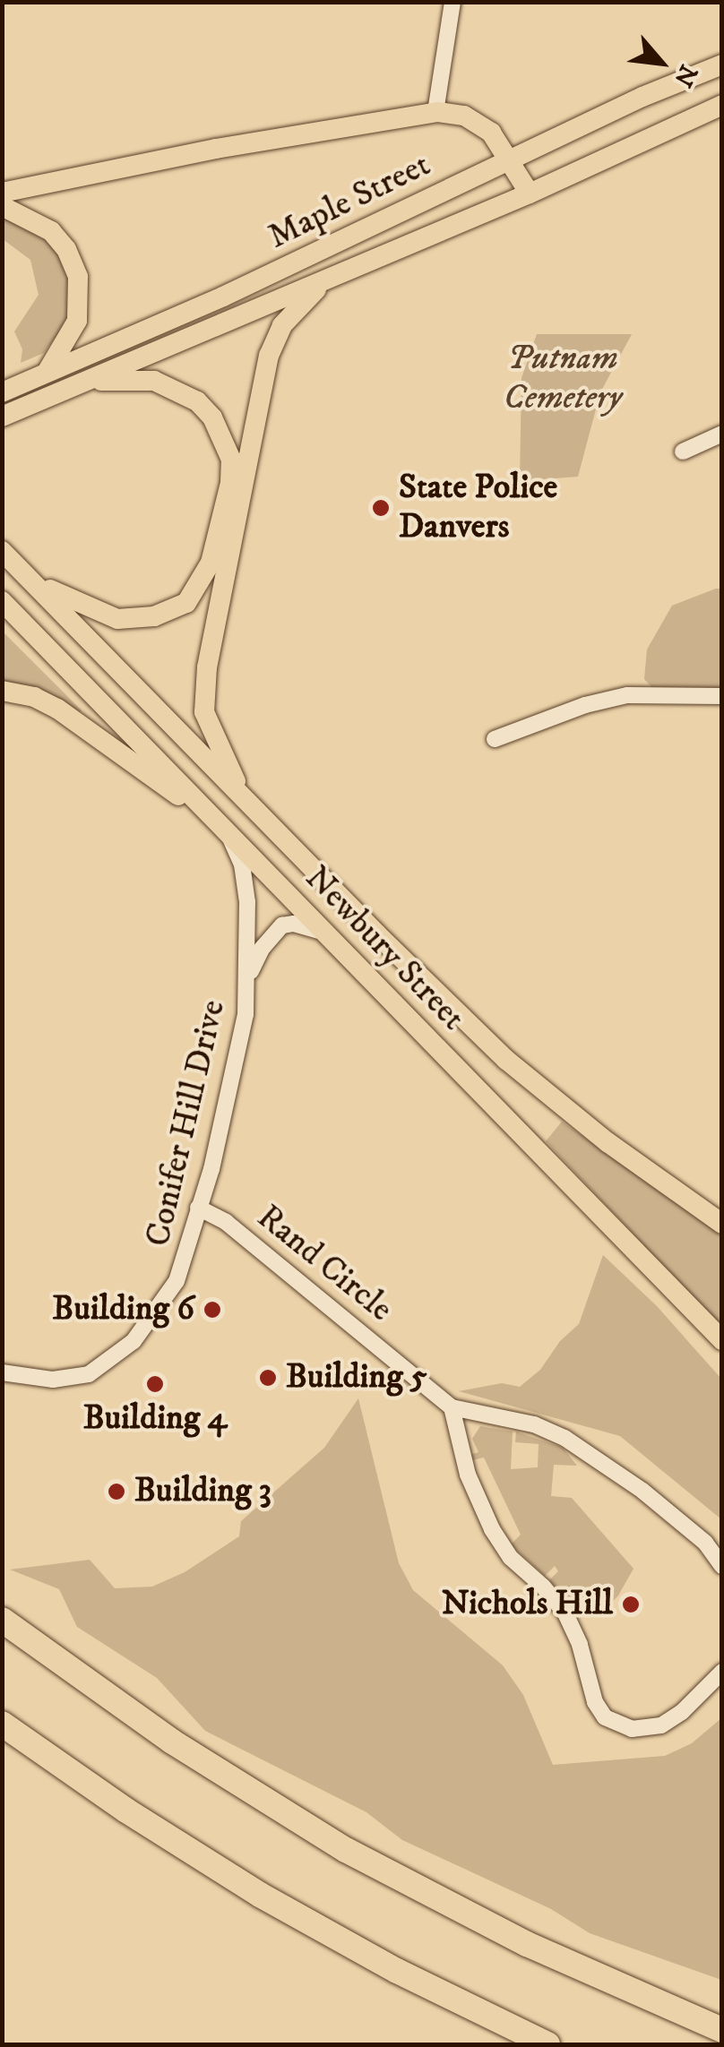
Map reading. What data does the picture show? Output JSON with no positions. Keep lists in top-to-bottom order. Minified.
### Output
{"streets":{"main road":["Maple Street","Newbury Street"],"street":["Conifer Hill Drive","Rand Circle"]},"crossings":[["Newbury Street","Conifer Hill Drive"],["Conifer Hill Drive","Rand Circle"]],"parks":["Putnam Cemetery"],"places":["State Police Danvers","Building 6","Building 5","Building 4","Building 3","Nichols Hill"],"north":"bottom right"}
